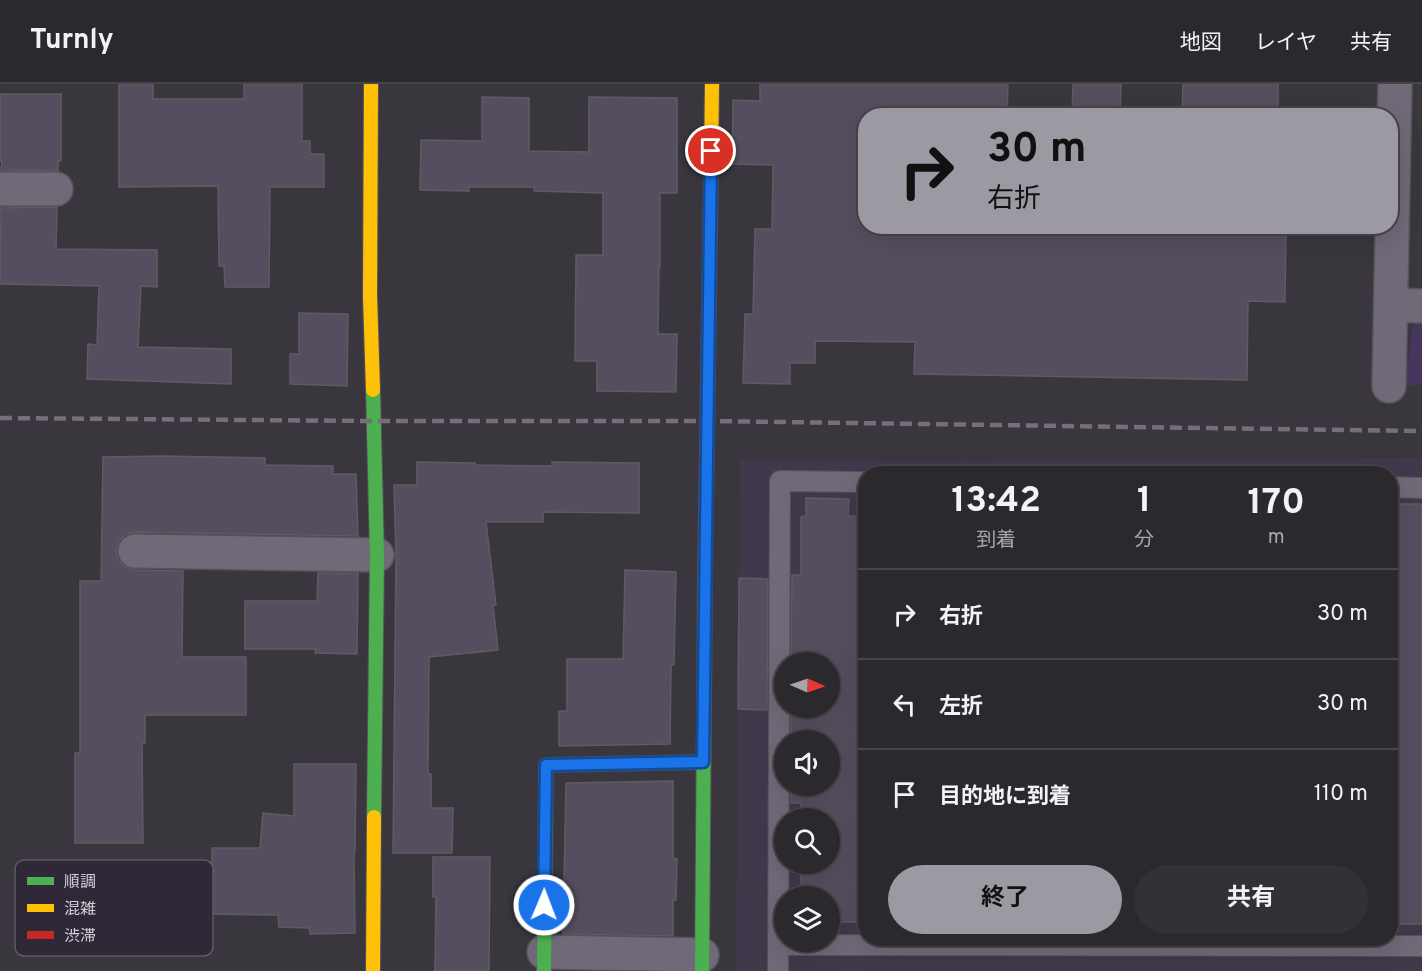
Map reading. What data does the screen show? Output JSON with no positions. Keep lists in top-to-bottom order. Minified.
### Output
{"legend":["順調","混雑","渋滞"],"north":"right","page":{"header":"Turnly","nav":["地図","レイヤ","共有"],"turn":["30 m","右折"],"eta":["13:42","到着","1","分","170","m"],"list":[{"name":"右折","value":"30 m"},{"name":"左折","value":"30 m"},{"name":"目的地に到着","value":"110 m"}],"buttons":["終了","共有"]}}
